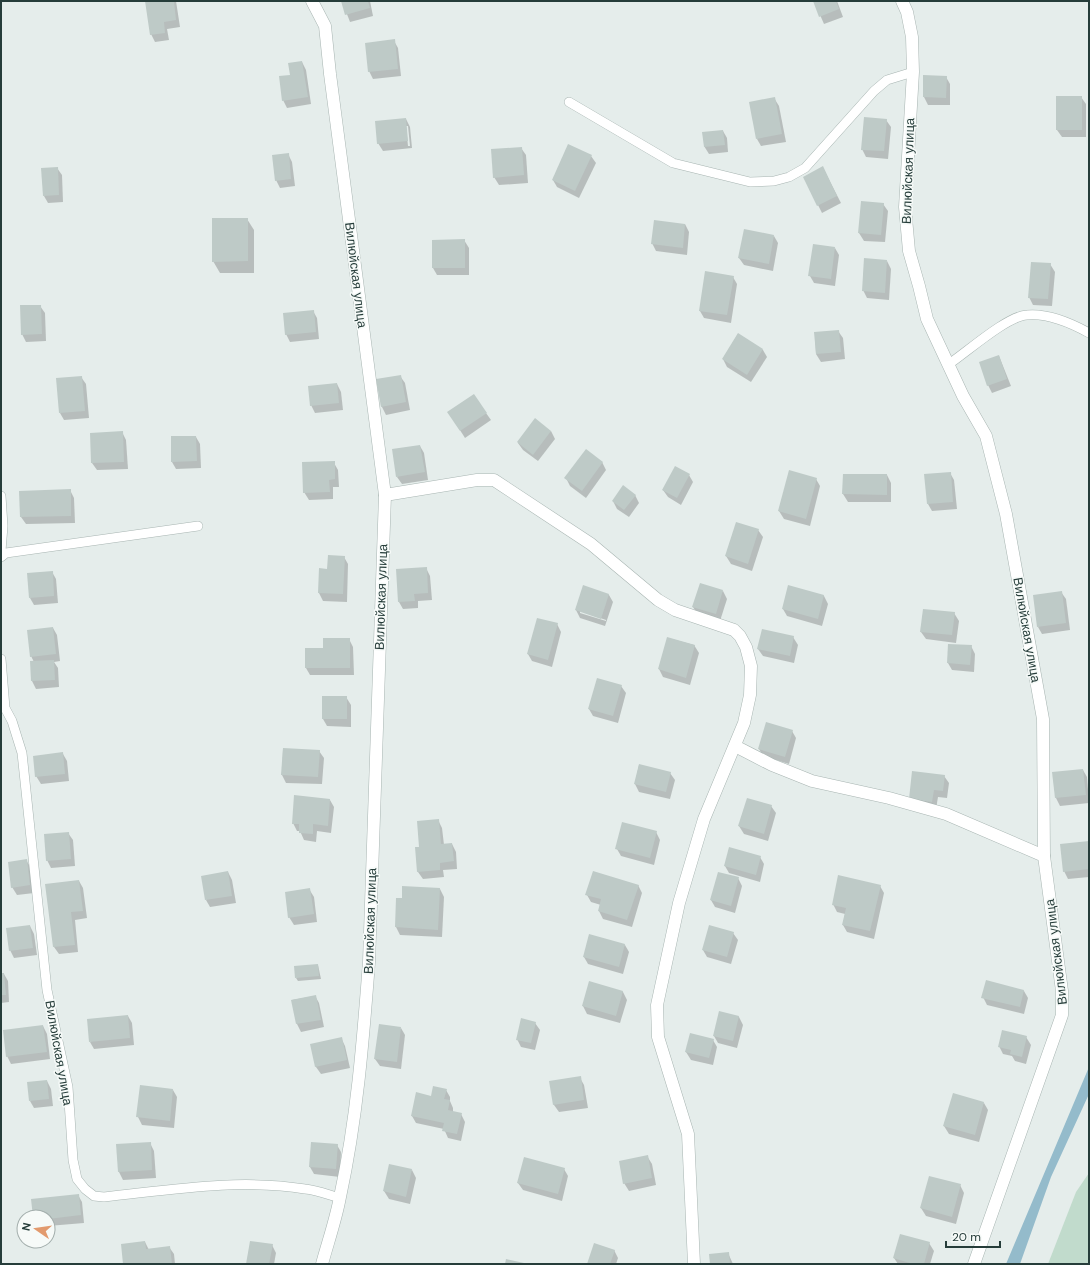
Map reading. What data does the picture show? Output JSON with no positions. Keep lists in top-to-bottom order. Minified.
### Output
{"streets":{"street":["Вилюйская улица"]},"scale_bar":"20 m","north":"left"}
